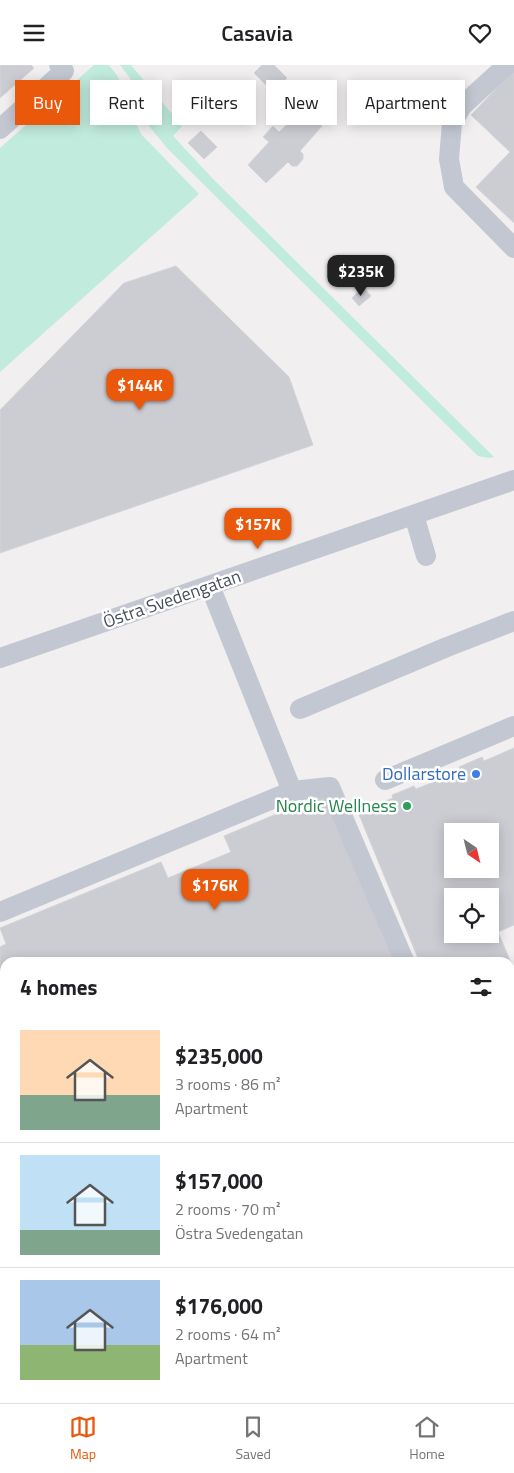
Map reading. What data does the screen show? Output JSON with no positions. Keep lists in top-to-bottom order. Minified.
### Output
{"streets":{"street":["Östra Svedengatan"]},"places":["Dollarstore","Nordic Wellness"],"north":"bottom right","page":{"header":"Casavia","chip":["Buy","Rent","Filters","New","Apartment"],"price":["$235K","$144K","$157K","$176K"],"heading":"4 homes","list":[{"name":"$235,000","note":"3 rooms · 86 m² · Apartment"},{"name":"$157,000","note":"2 rooms · 70 m² · Östra Svedengatan"},{"name":"$176,000","note":"2 rooms · 64 m² · Apartment"}],"tabs":["Map","Saved","Home"]}}
